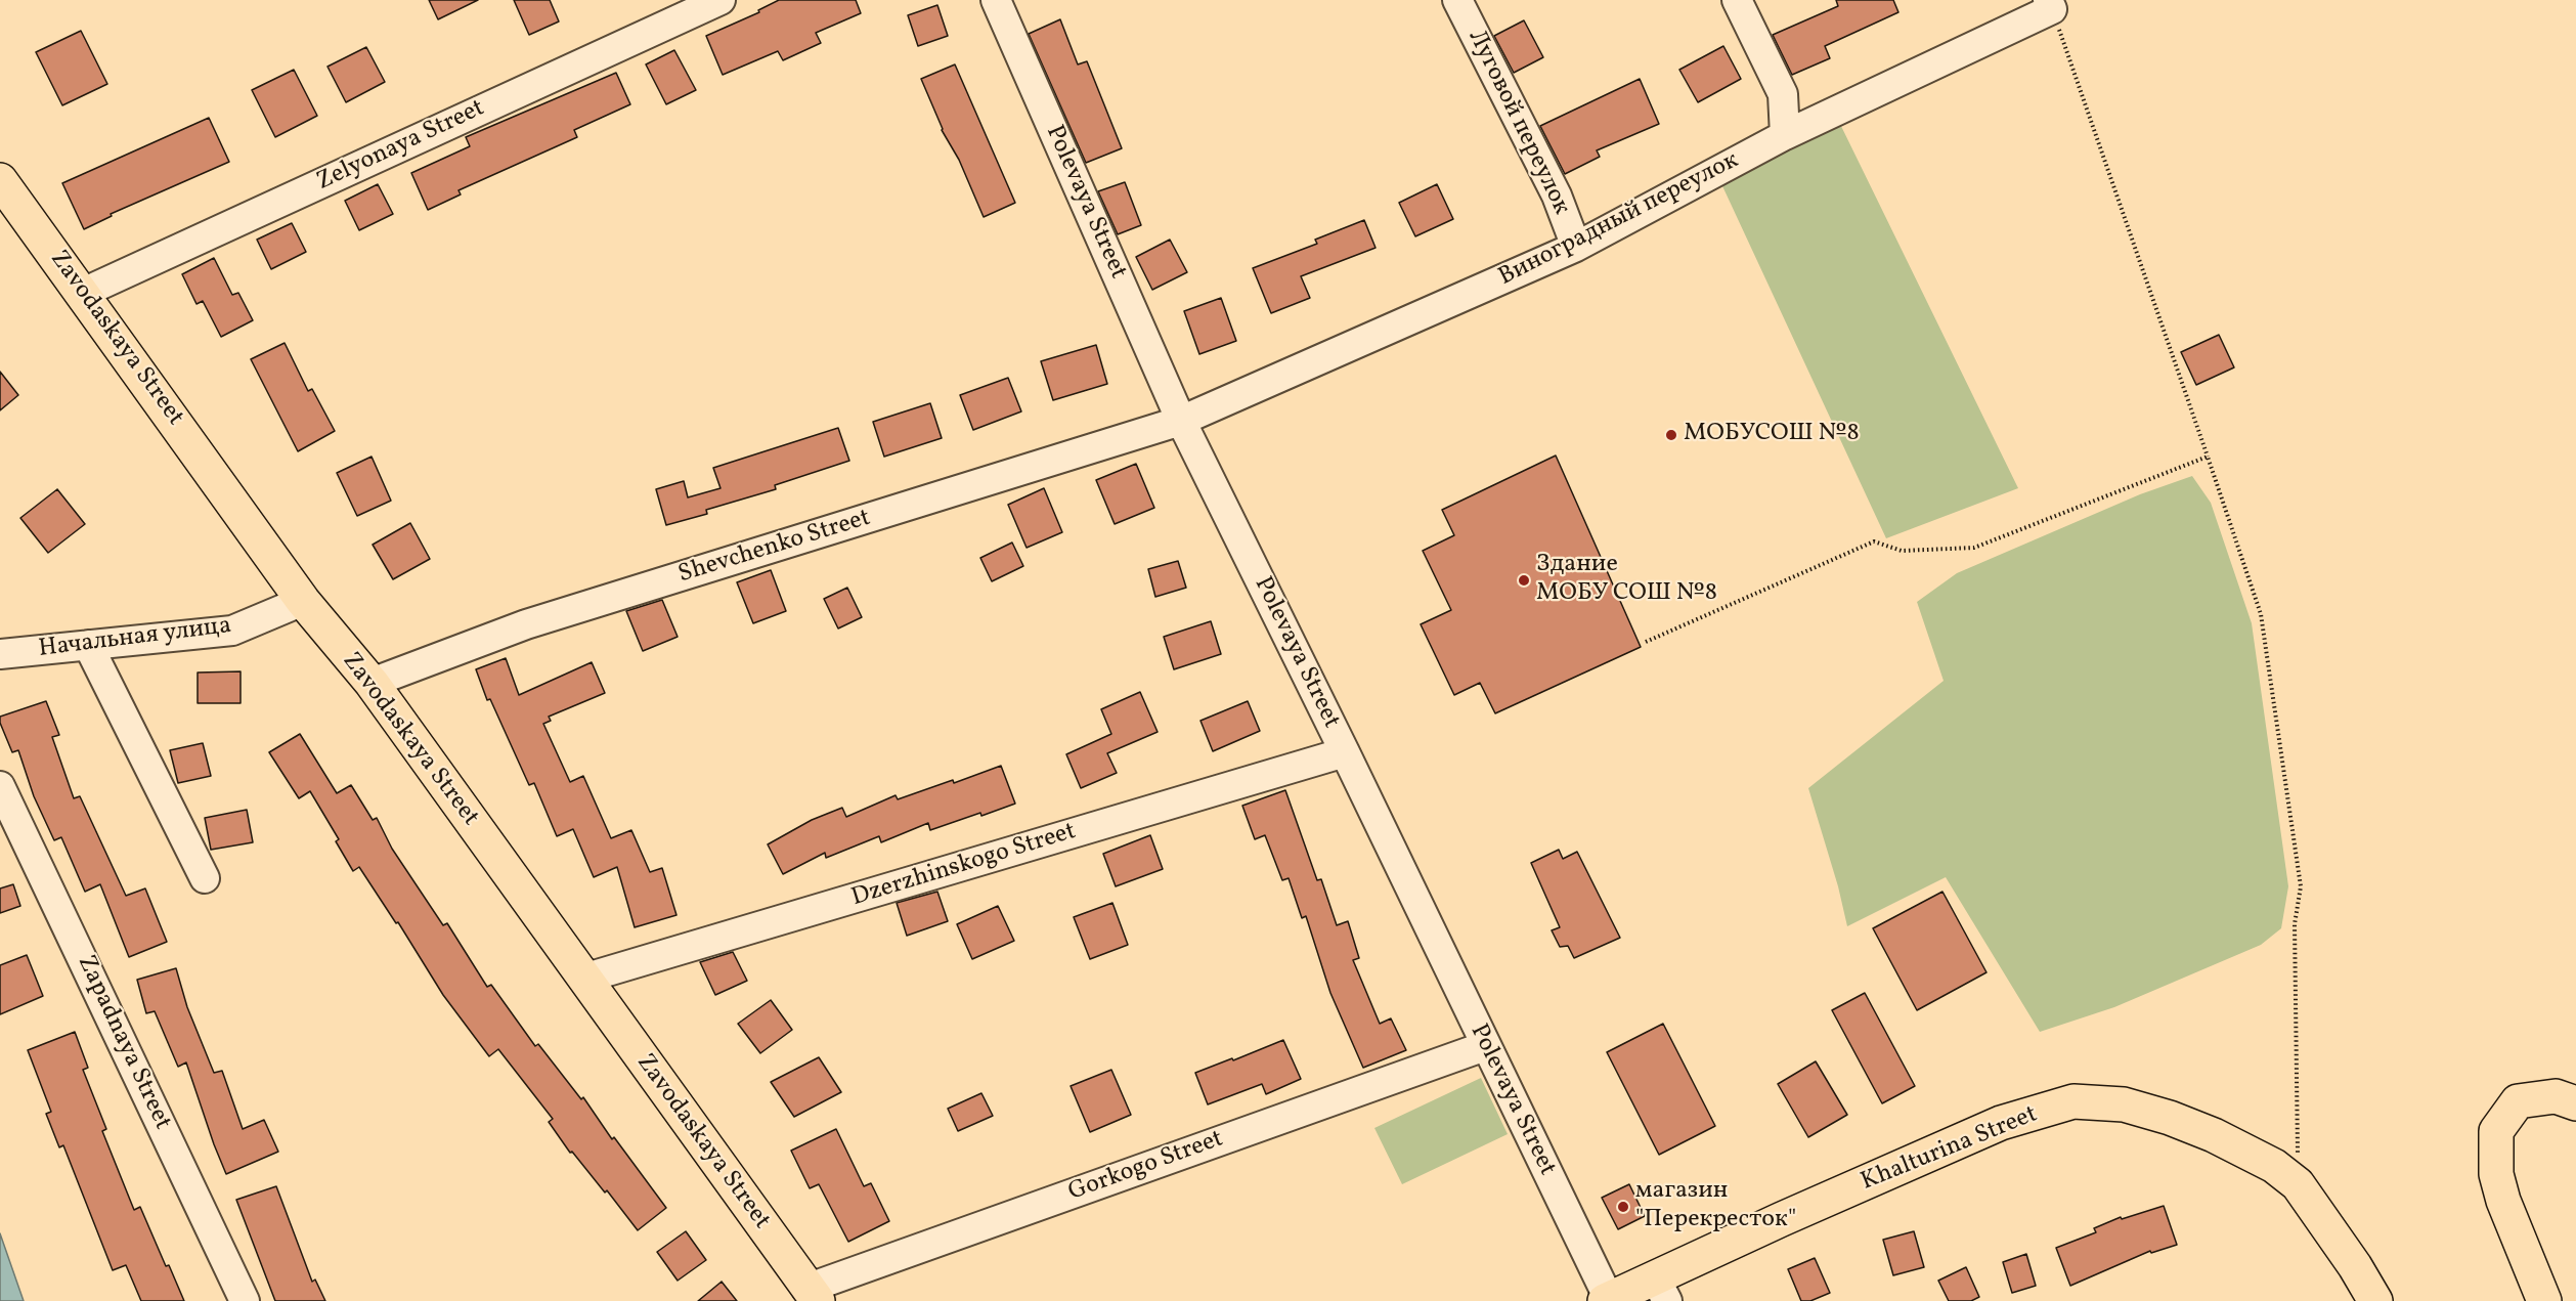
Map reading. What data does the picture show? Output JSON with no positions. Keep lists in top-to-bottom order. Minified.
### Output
{"streets":{"main road":["Zavodaskaya Street","Khalturina Street"],"street":["Луговой переулок","Zelyonaya Street","Polevaya Street","Виноградный переулок","Shevchenko Street","Начальная улица","Dzerzhinskogo Street","Zapadnaya Street","Gorkogo Street"]},"crossings":[["Луговой переулок","Виноградный переулок"],["Zelyonaya Street","Zavodaskaya Street"],["Polevaya Street","Виноградный переулок"],["Polevaya Street","Shevchenko Street"],["Polevaya Street","Dzerzhinskogo Street"],["Polevaya Street","Khalturina Street"],["Polevaya Street","Gorkogo Street"],["Виноградный переулок","Shevchenko Street"],["Zavodaskaya Street","Shevchenko Street"],["Zavodaskaya Street","Начальная улица"],["Zavodaskaya Street","Dzerzhinskogo Street"],["Zavodaskaya Street","Gorkogo Street"]],"places":["МОБУСОШ №8","Здание МОБУ СОШ №8","магазин \"Перекресток\""]}
